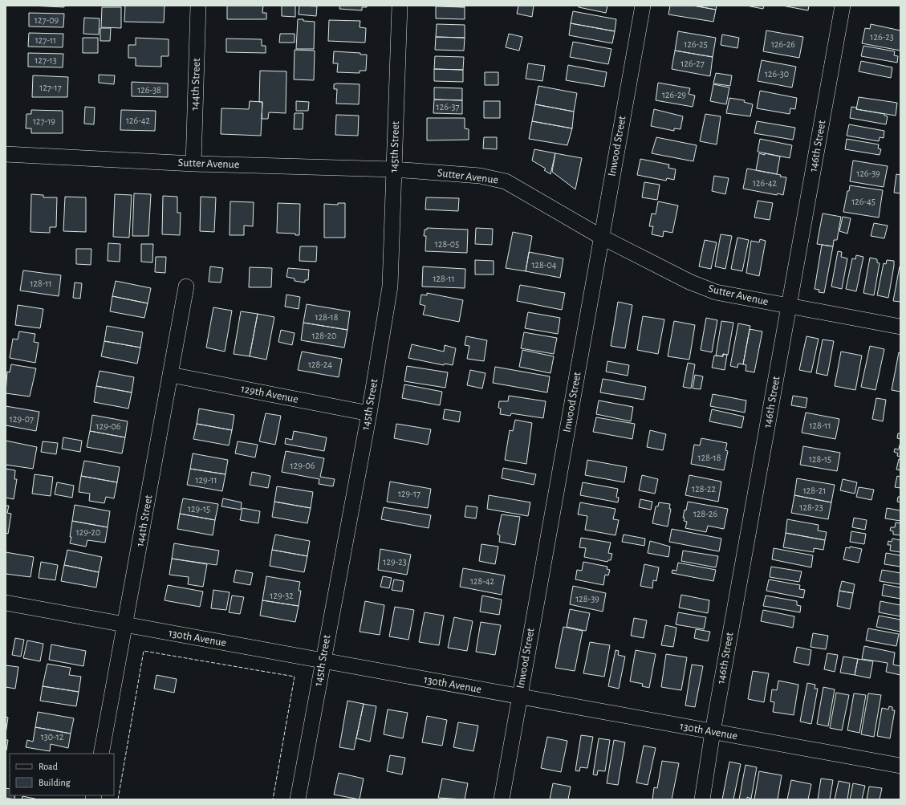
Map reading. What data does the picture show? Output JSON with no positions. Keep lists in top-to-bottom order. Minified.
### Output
{"streets":{"street":["144th Street","Inwood Street","146th Street","145th Street","Sutter Avenue","129th Avenue","130th Avenue"]},"crossings":[["144th Street","Sutter Avenue"],["144th Street","129th Avenue"],["144th Street","130th Avenue"],["Inwood Street","Sutter Avenue"],["Inwood Street","130th Avenue"],["146th Street","Sutter Avenue"],["146th Street","130th Avenue"],["145th Street","Sutter Avenue"],["145th Street","129th Avenue"],["145th Street","130th Avenue"]],"house_numbers":["127-09","126-23","127-11","126-25","126-26","127-13","126-27","126-30","127-17","126-38","126-29","126-37","126-42","127-19","126-39","126-42","126-45","128-05","128-04","128-11","128-11","128-18","128-20","128-24","129-07","128-11","129-06","128-18","128-15","129-06","129-11","128-22","128-21","129-17","128-23","129-15","128-26","129-20","129-23","128-42","129-32","128-39","130-12"],"legend":["Road","Building"]}
